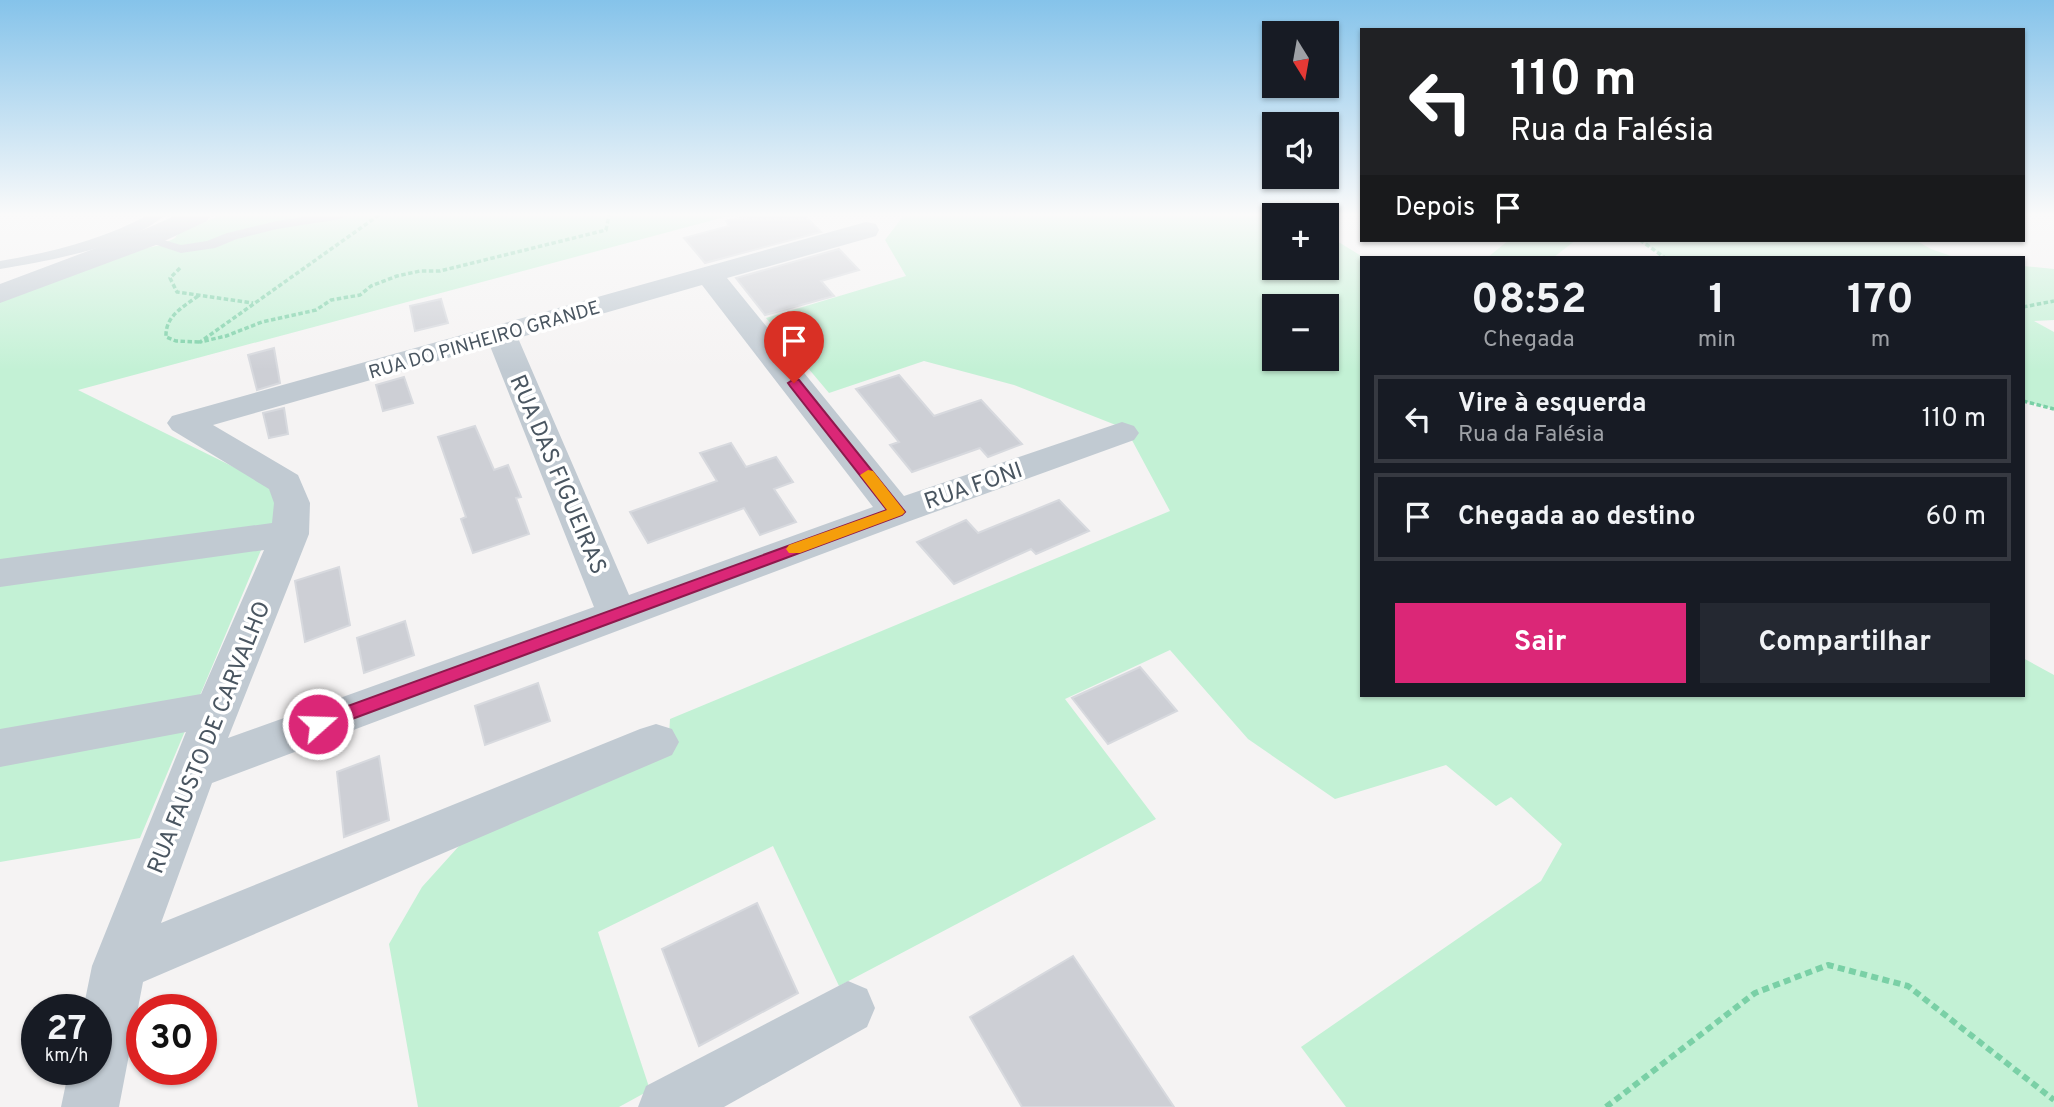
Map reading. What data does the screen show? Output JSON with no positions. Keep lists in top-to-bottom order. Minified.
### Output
{"streets":{"street":["RUA DO PINHEIRO GRANDE","RUA DAS FIGUEIRAS","RUA FONI","RUA FAUSTO DE CARVALHO"]},"crossings":[["RUA DO PINHEIRO GRANDE","RUA DAS FIGUEIRAS"],["RUA DO PINHEIRO GRANDE","RUA FAUSTO DE CARVALHO"],["RUA DAS FIGUEIRAS","RUA FONI"],["RUA FONI","RUA FAUSTO DE CARVALHO"]],"north":"bottom","page":{"map_buttons":["+","−"],"turn":["110 m","Rua da Falésia"],"then":"Depois","eta":["08:52","Chegada","1","min","170","m"],"list":[{"name":"Vire à esquerda","note":"Rua da Falésia","value":"110 m"},{"name":"Chegada ao destino","value":"60 m"}],"buttons":["Sair","Compartilhar"],"speed":"27 km/h","limit":"30"}}
